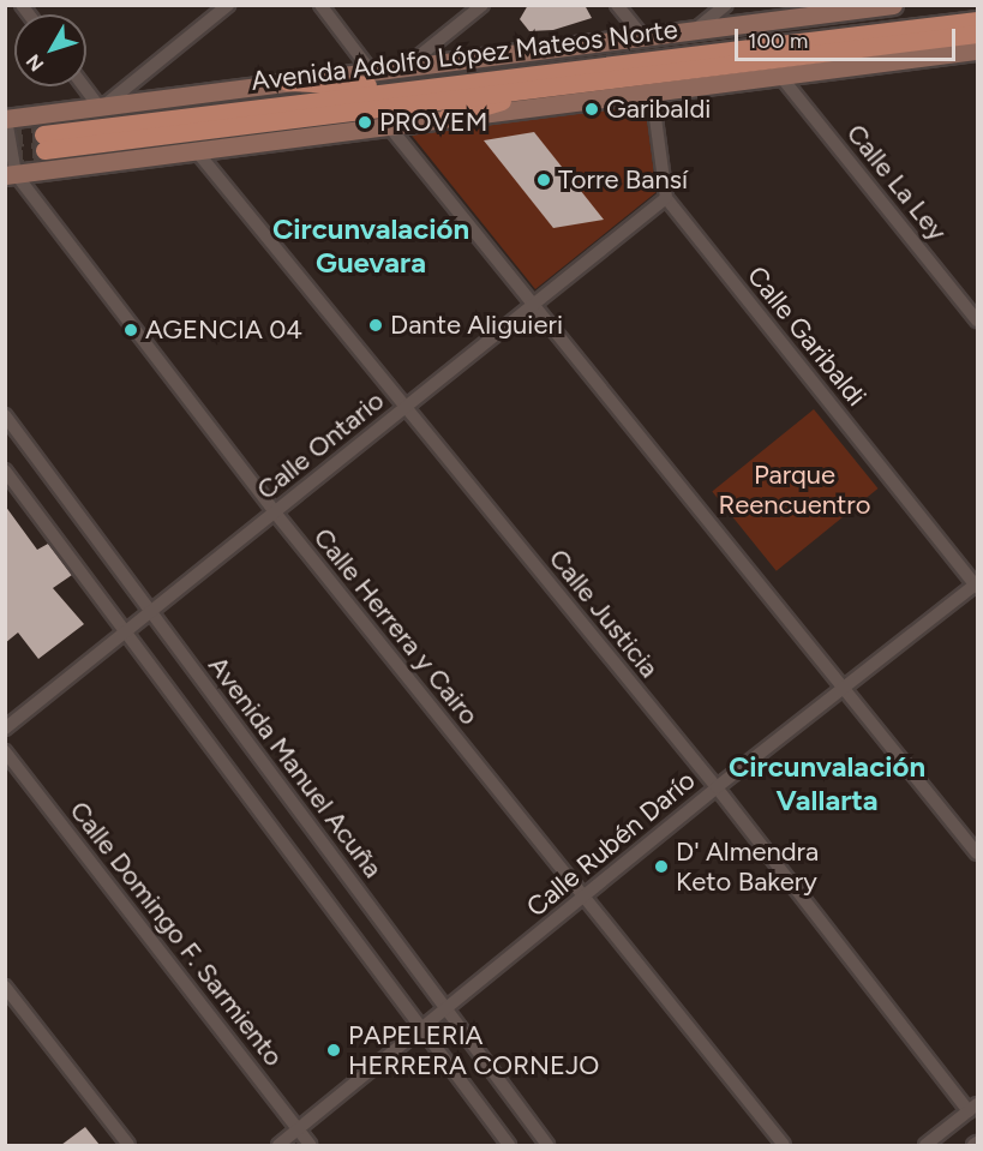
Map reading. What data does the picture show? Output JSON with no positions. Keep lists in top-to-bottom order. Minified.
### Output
{"streets":{"main road":["Avenida Adolfo López Mateos Norte"],"street":["Calle La Ley","Calle Garibaldi","Calle Ontario","Calle Justicia","Calle Herrera y Cairo","Avenida Manuel Acuña","Calle Rubén Darío","Calle Domingo F. Sarmiento"]},"crossings":[["Avenida Adolfo López Mateos Norte","Calle Herrera y Cairo"],["Calle Garibaldi","Calle Ontario"],["Calle Garibaldi","Calle Rubén Darío"],["Calle Ontario","Calle Justicia"],["Calle Ontario","Calle Herrera y Cairo"],["Calle Ontario","Avenida Manuel Acuña"],["Calle Justicia","Calle Rubén Darío"],["Calle Herrera y Cairo","Calle Rubén Darío"],["Avenida Manuel Acuña","Calle Rubén Darío"],["Calle Rubén Darío","Calle Domingo F. Sarmiento"]],"districts":["Circunvalación Guevara","Circunvalación Vallarta"],"parks":["Parque Reencuentro"],"places":["Garibaldi","PROVEM","Torre Bansí","Dante Aliguieri","AGENCIA 04","D' Almendra Keto Bakery","PAPELERIA HERRERA CORNEJO"],"scale_bar":"100 m","north":"bottom left"}
